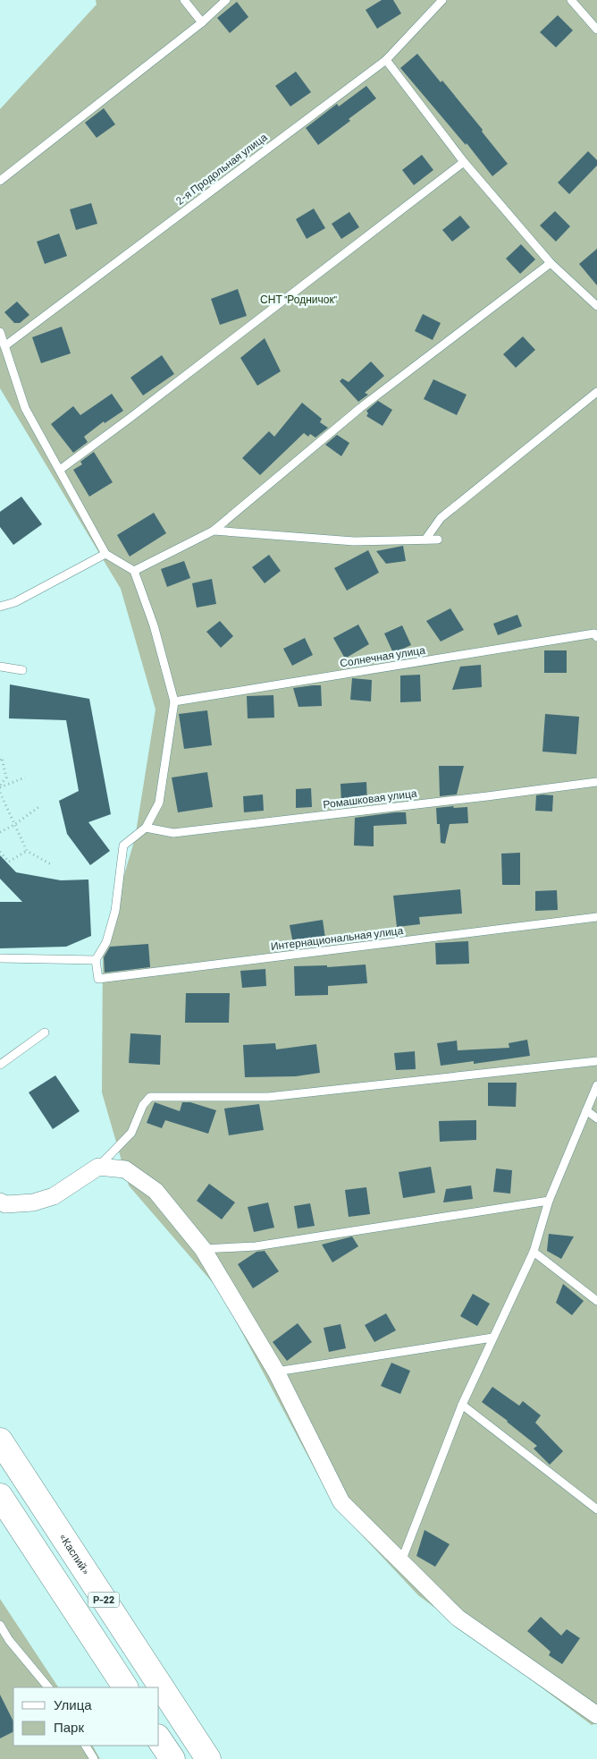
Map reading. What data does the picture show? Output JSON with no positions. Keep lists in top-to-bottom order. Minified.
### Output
{"streets":{"highway":["«Каспий»","Р-22"],"lane":["2-я Продольная улица","Солнечная улица","Ромашковая улица","Интернациональная улица"]},"parks":["СНТ \"Родничок\""],"legend":["Улица","Парк"]}
